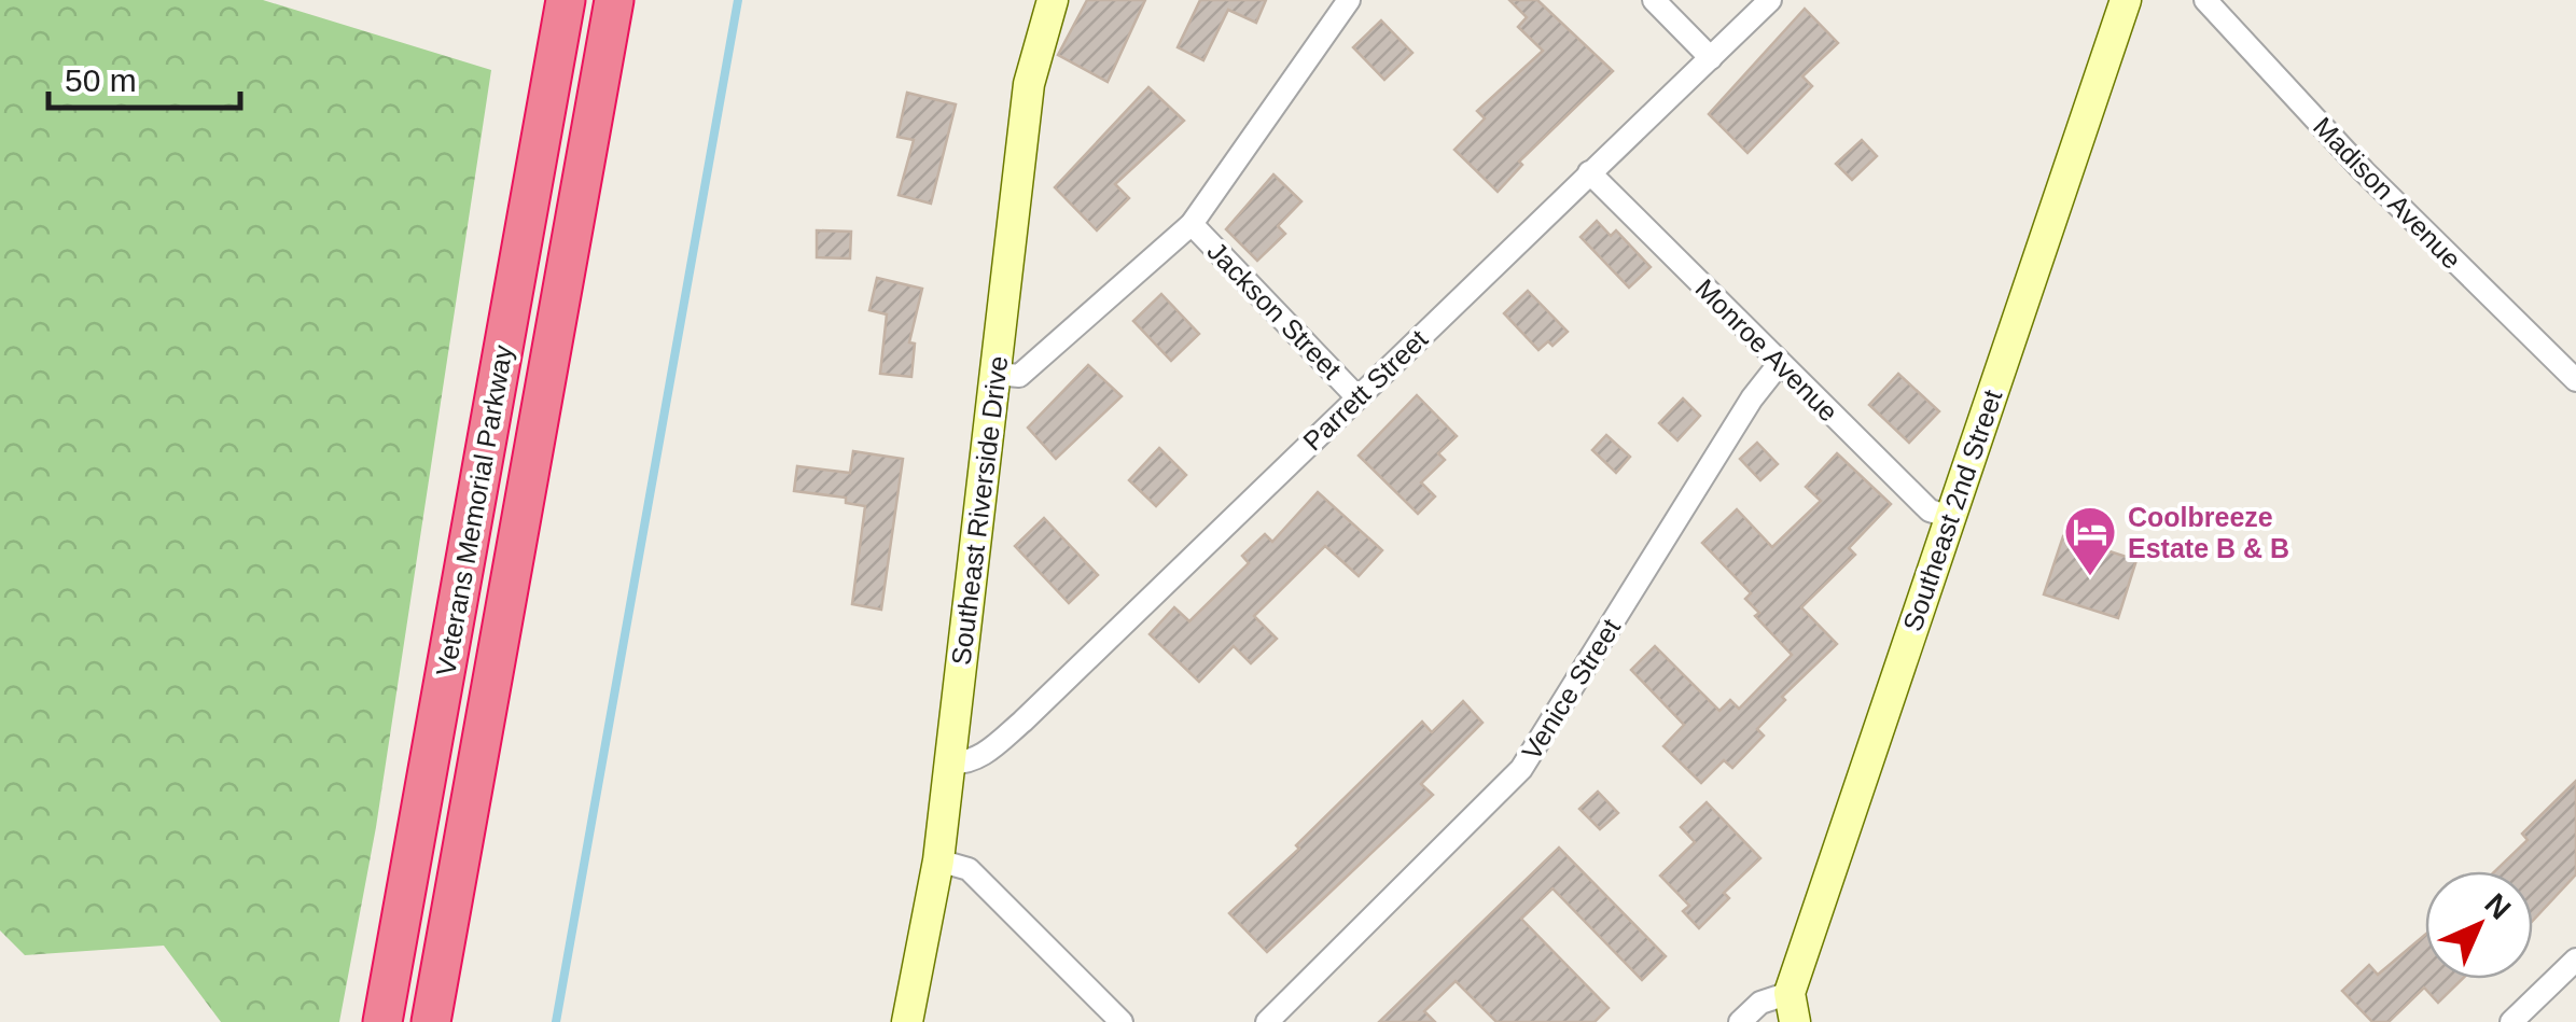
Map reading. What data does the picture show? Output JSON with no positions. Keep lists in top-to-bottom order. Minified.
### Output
{"streets":{"highway":["Veterans Memorial Parkway"],"street":["Madison Avenue","Jackson Street","Monroe Avenue","Parrett Street","Southeast Riverside Drive","Southeast 2nd Street","Venice Street"]},"crossings":[["Jackson Street","Parrett Street"],["Monroe Avenue","Parrett Street"],["Monroe Avenue","Southeast 2nd Street"],["Monroe Avenue","Venice Street"],["Parrett Street","Southeast Riverside Drive"]],"places":{"hotel":["Coolbreeze Estate B & B"]},"scale_bar":"50 m","north":"top right"}
